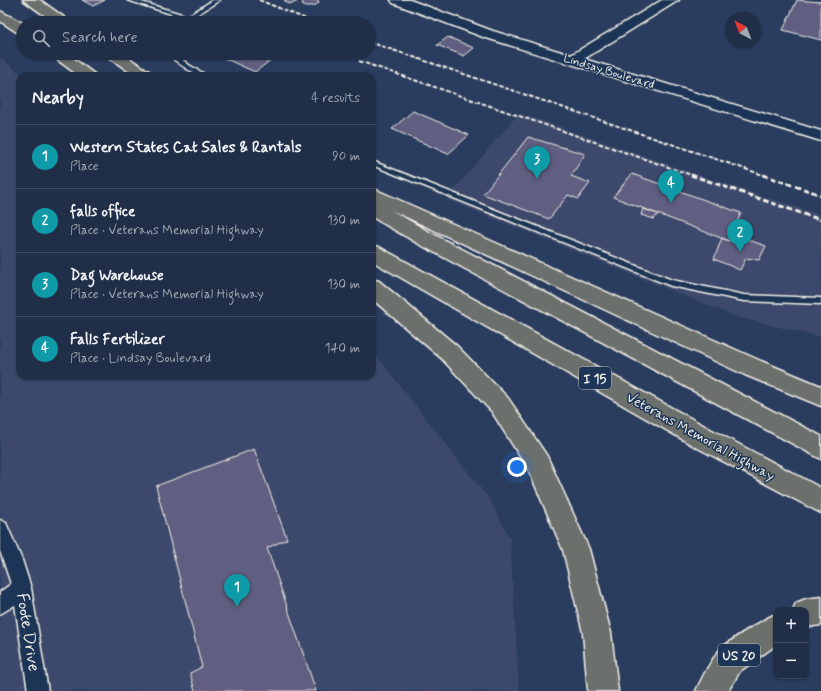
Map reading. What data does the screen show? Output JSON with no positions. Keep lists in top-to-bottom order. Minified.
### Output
{"streets":{"highway":["I 15","Veterans Memorial Highway","US 20"],"street":["Lindsay Boulevard","Foote Drive"]},"north":"top left","page":{"search":"Search here","heading":["Nearby","4 results"],"list":[{"mark":"1","name":"Western States Cat Sales & Rantals","note":"Place","value":"90 m"},{"mark":"2","name":"falls office","note":"Place · Veterans Memorial Highway","value":"130 m"},{"mark":"3","name":"Dag Warehouse","note":"Place · Veterans Memorial Highway","value":"130 m"},{"mark":"4","name":"Falls Fertilizer","note":"Place · Lindsay Boulevard","value":"140 m"}],"pins":["3","4","2","1"],"map_buttons":["+","−"]}}
